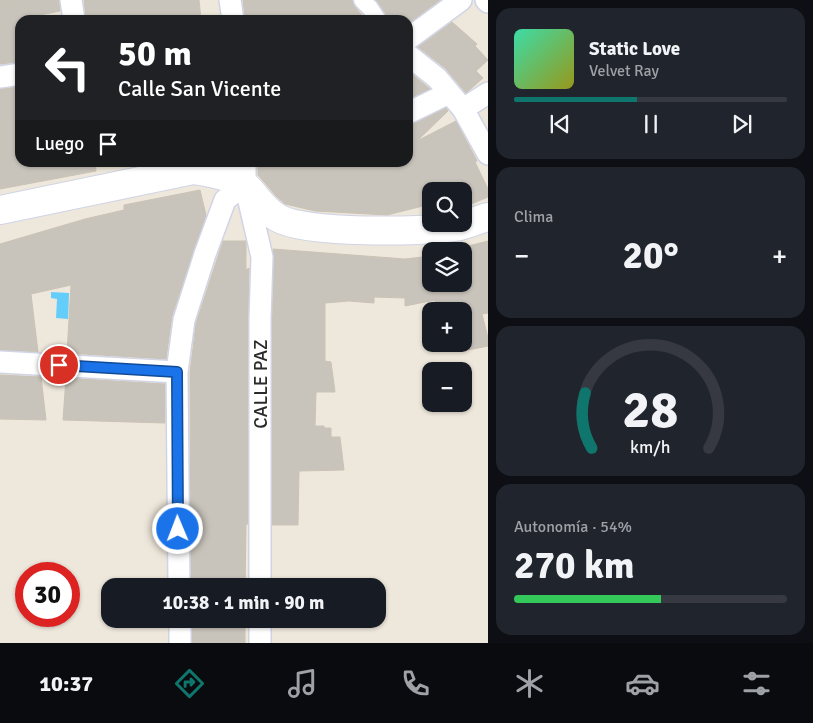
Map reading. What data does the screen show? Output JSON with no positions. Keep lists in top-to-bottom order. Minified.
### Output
{"streets":{"street":["CALLE PAZ"]},"page":{"turn":["50 m","Calle San Vicente"],"song":["Static Love","Velvet Ray"],"then":"Luego","tile":["Clima",["Autonomía · 54%","270 km"]],"map_buttons":["+","−"],"heat":["−","20°","+"],"limit":"30","trip":"10:38 · 1 min · 90 m","tabs":"10:37","gauge":["28","km/h"]}}
